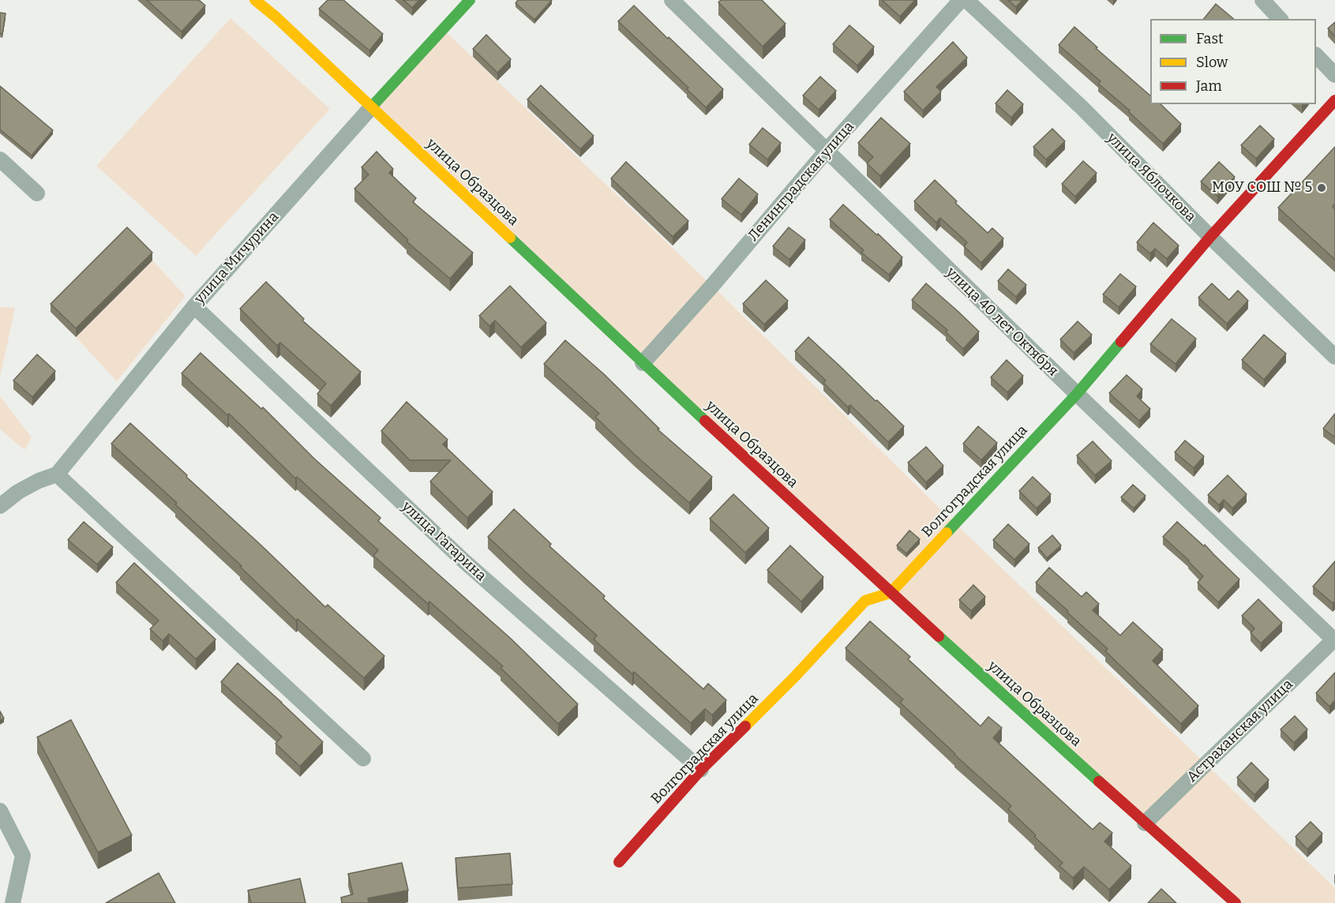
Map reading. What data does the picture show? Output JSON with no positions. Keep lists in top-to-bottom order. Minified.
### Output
{"streets":{"street":["улица Яблочкова","Ленинградская улица","улица Образцова","улица Мичурина","улица 40 лет Октября","Волгоградская улица","улица Гагарина","Астраханская улица"]},"crossings":[["улица Яблочкова","Волгоградская улица"],["Ленинградская улица","улица Образцова"],["Ленинградская улица","улица 40 лет Октября"],["улица Образцова","улица Мичурина"],["улица Образцова","Волгоградская улица"],["улица Образцова","Астраханская улица"],["улица Мичурина","улица Гагарина"],["улица 40 лет Октября","Волгоградская улица"],["улица 40 лет Октября","Астраханская улица"],["Волгоградская улица","улица Гагарина"]],"places":["МОУ СОШ № 5"],"legend":["Fast","Slow","Jam"]}
